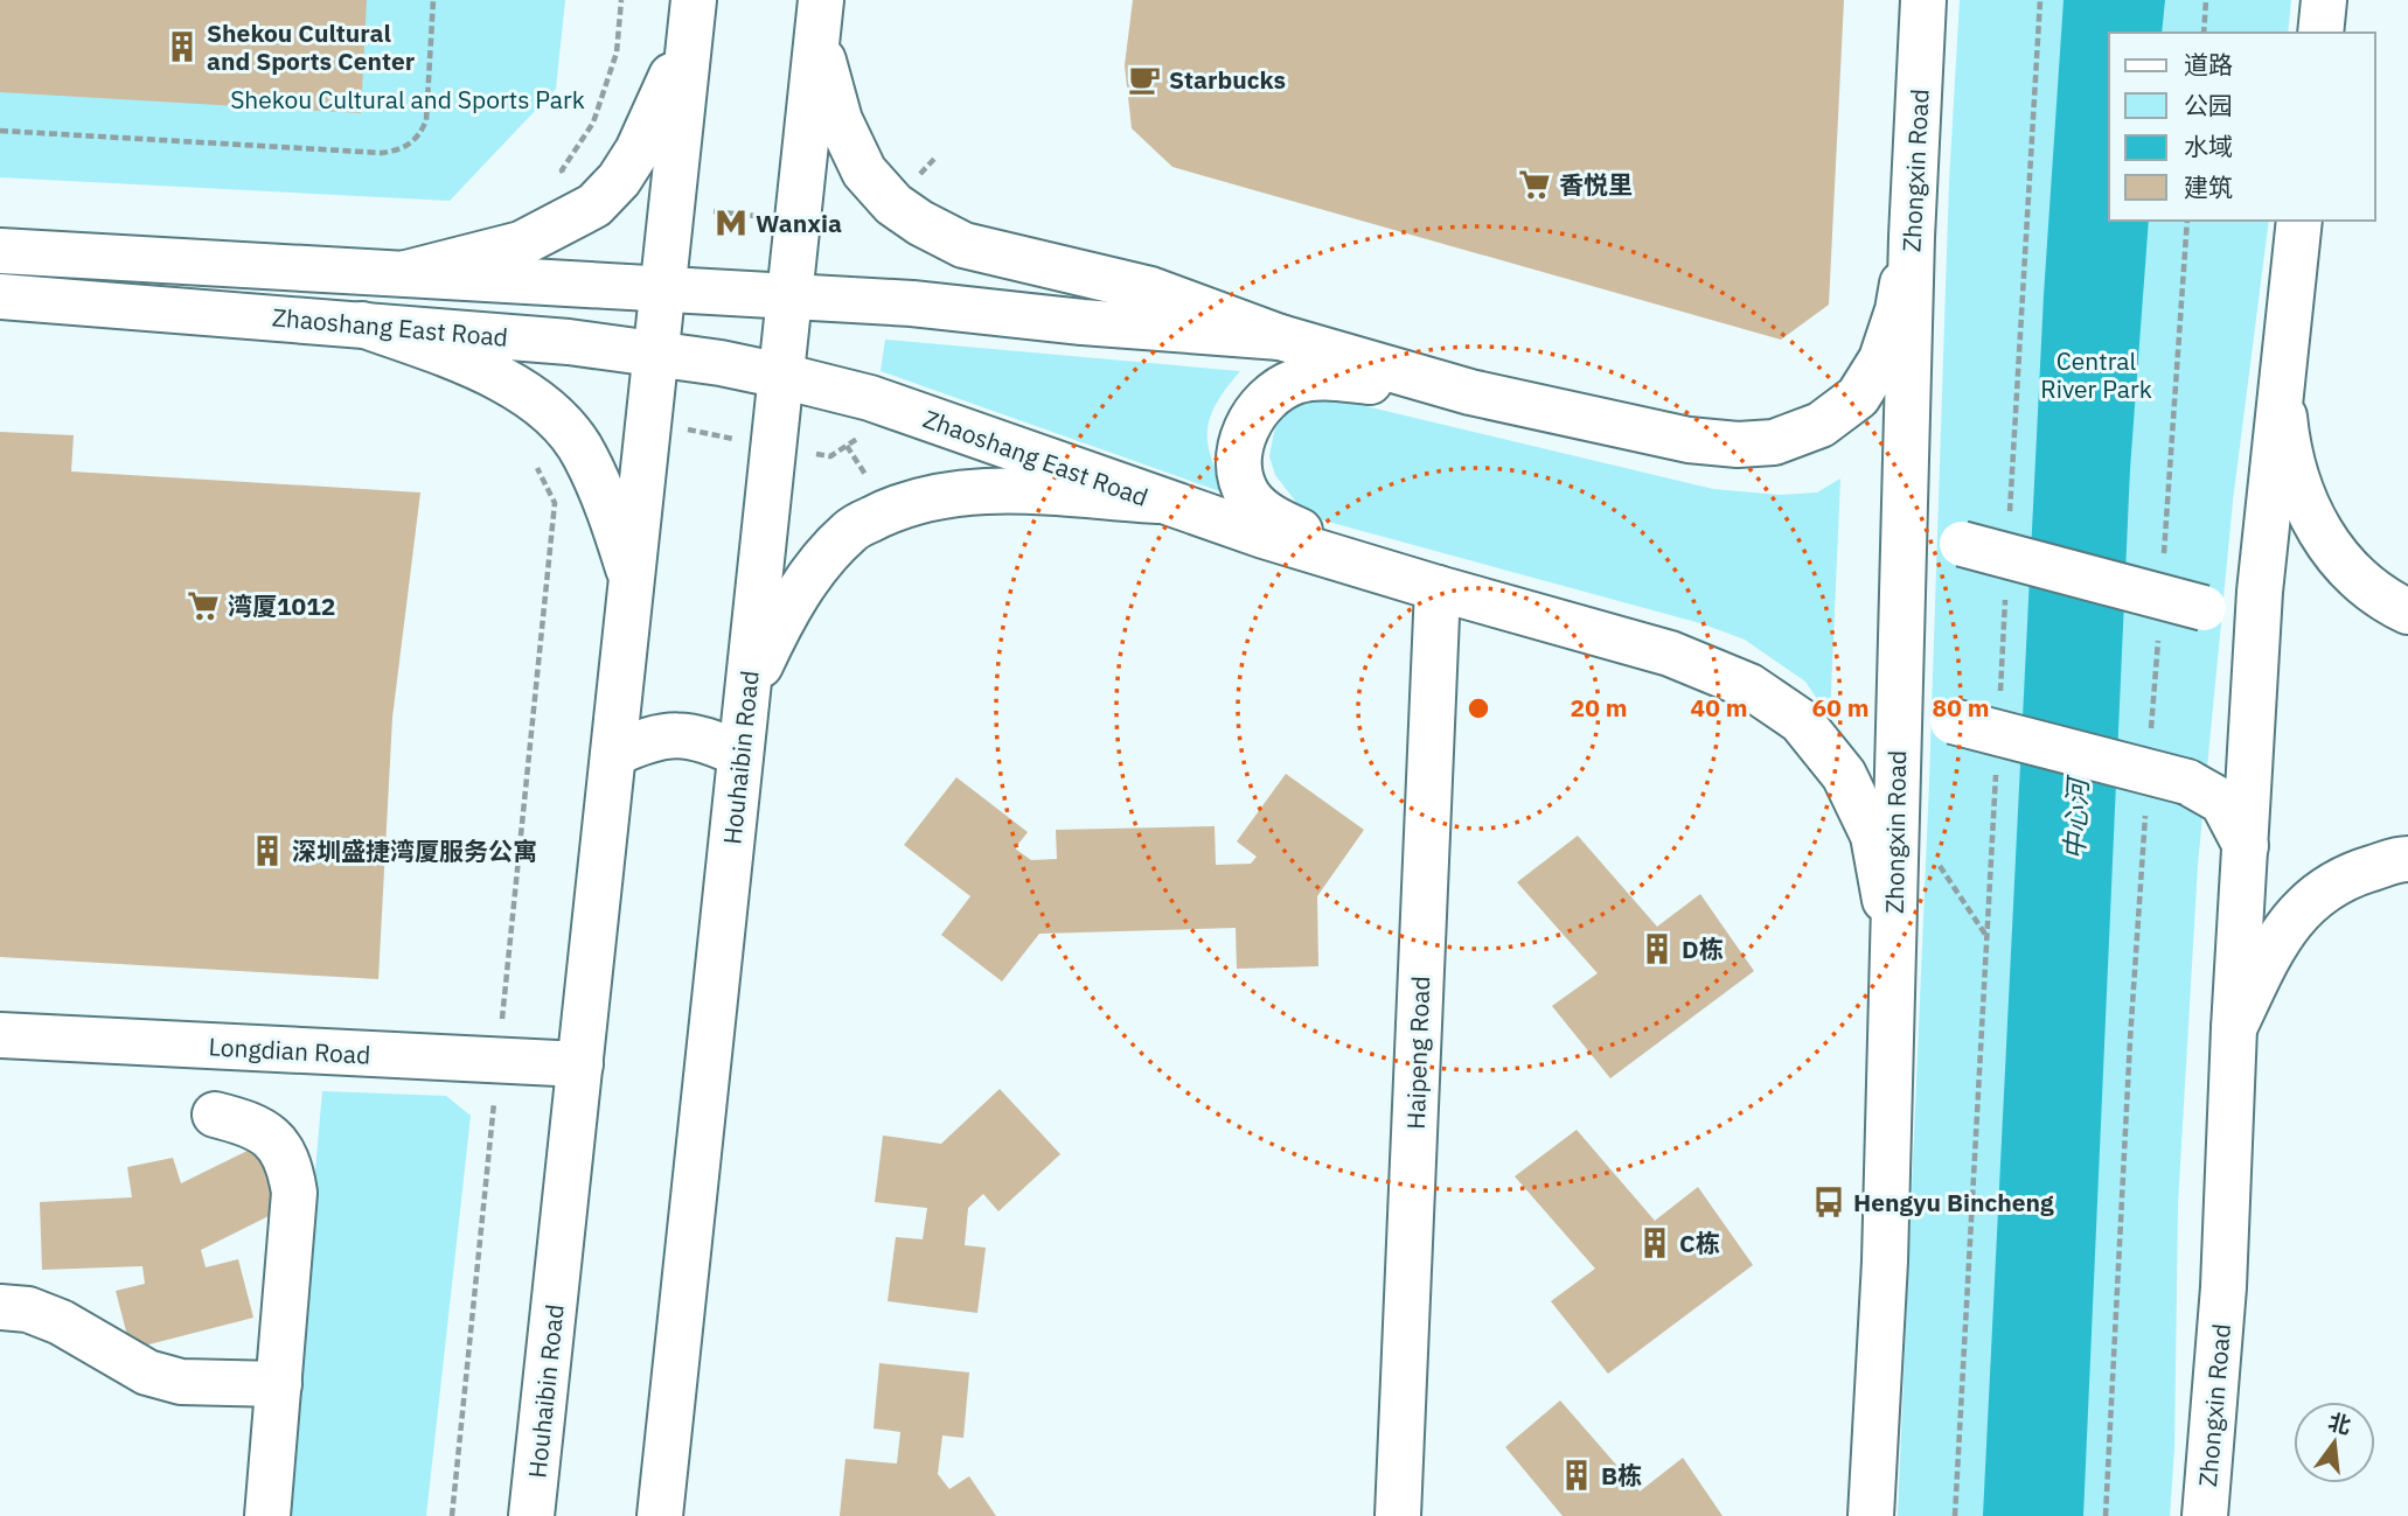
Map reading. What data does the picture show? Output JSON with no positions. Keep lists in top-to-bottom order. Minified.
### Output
{"streets":{"main road":["Zhongxin Road","Zhaoshang East Road","Houhaibin Road","Longdian Road","Haipeng Road"]},"crossings":[["Zhongxin Road","Zhaoshang East Road"],["Zhaoshang East Road","Houhaibin Road"],["Zhaoshang East Road","Haipeng Road"],["Houhaibin Road","Longdian Road"]],"water":["中心河"],"parks":["Shekou Cultural and Sports Park","Central River Park"],"places":{"building":["Shekou Cultural and Sports Center","深圳盛捷湾厦服务公寓","D栋","C栋","B栋"],"cafe":["Starbucks"],"supermarket":["香悦里","湾厦1012"],"metro station":["Wanxia"],"bus stop":["Hengyu Bincheng"]},"legend":["道路","公园","水域","建筑"],"north":"top","rings":["20 m","40 m","60 m","80 m"]}
